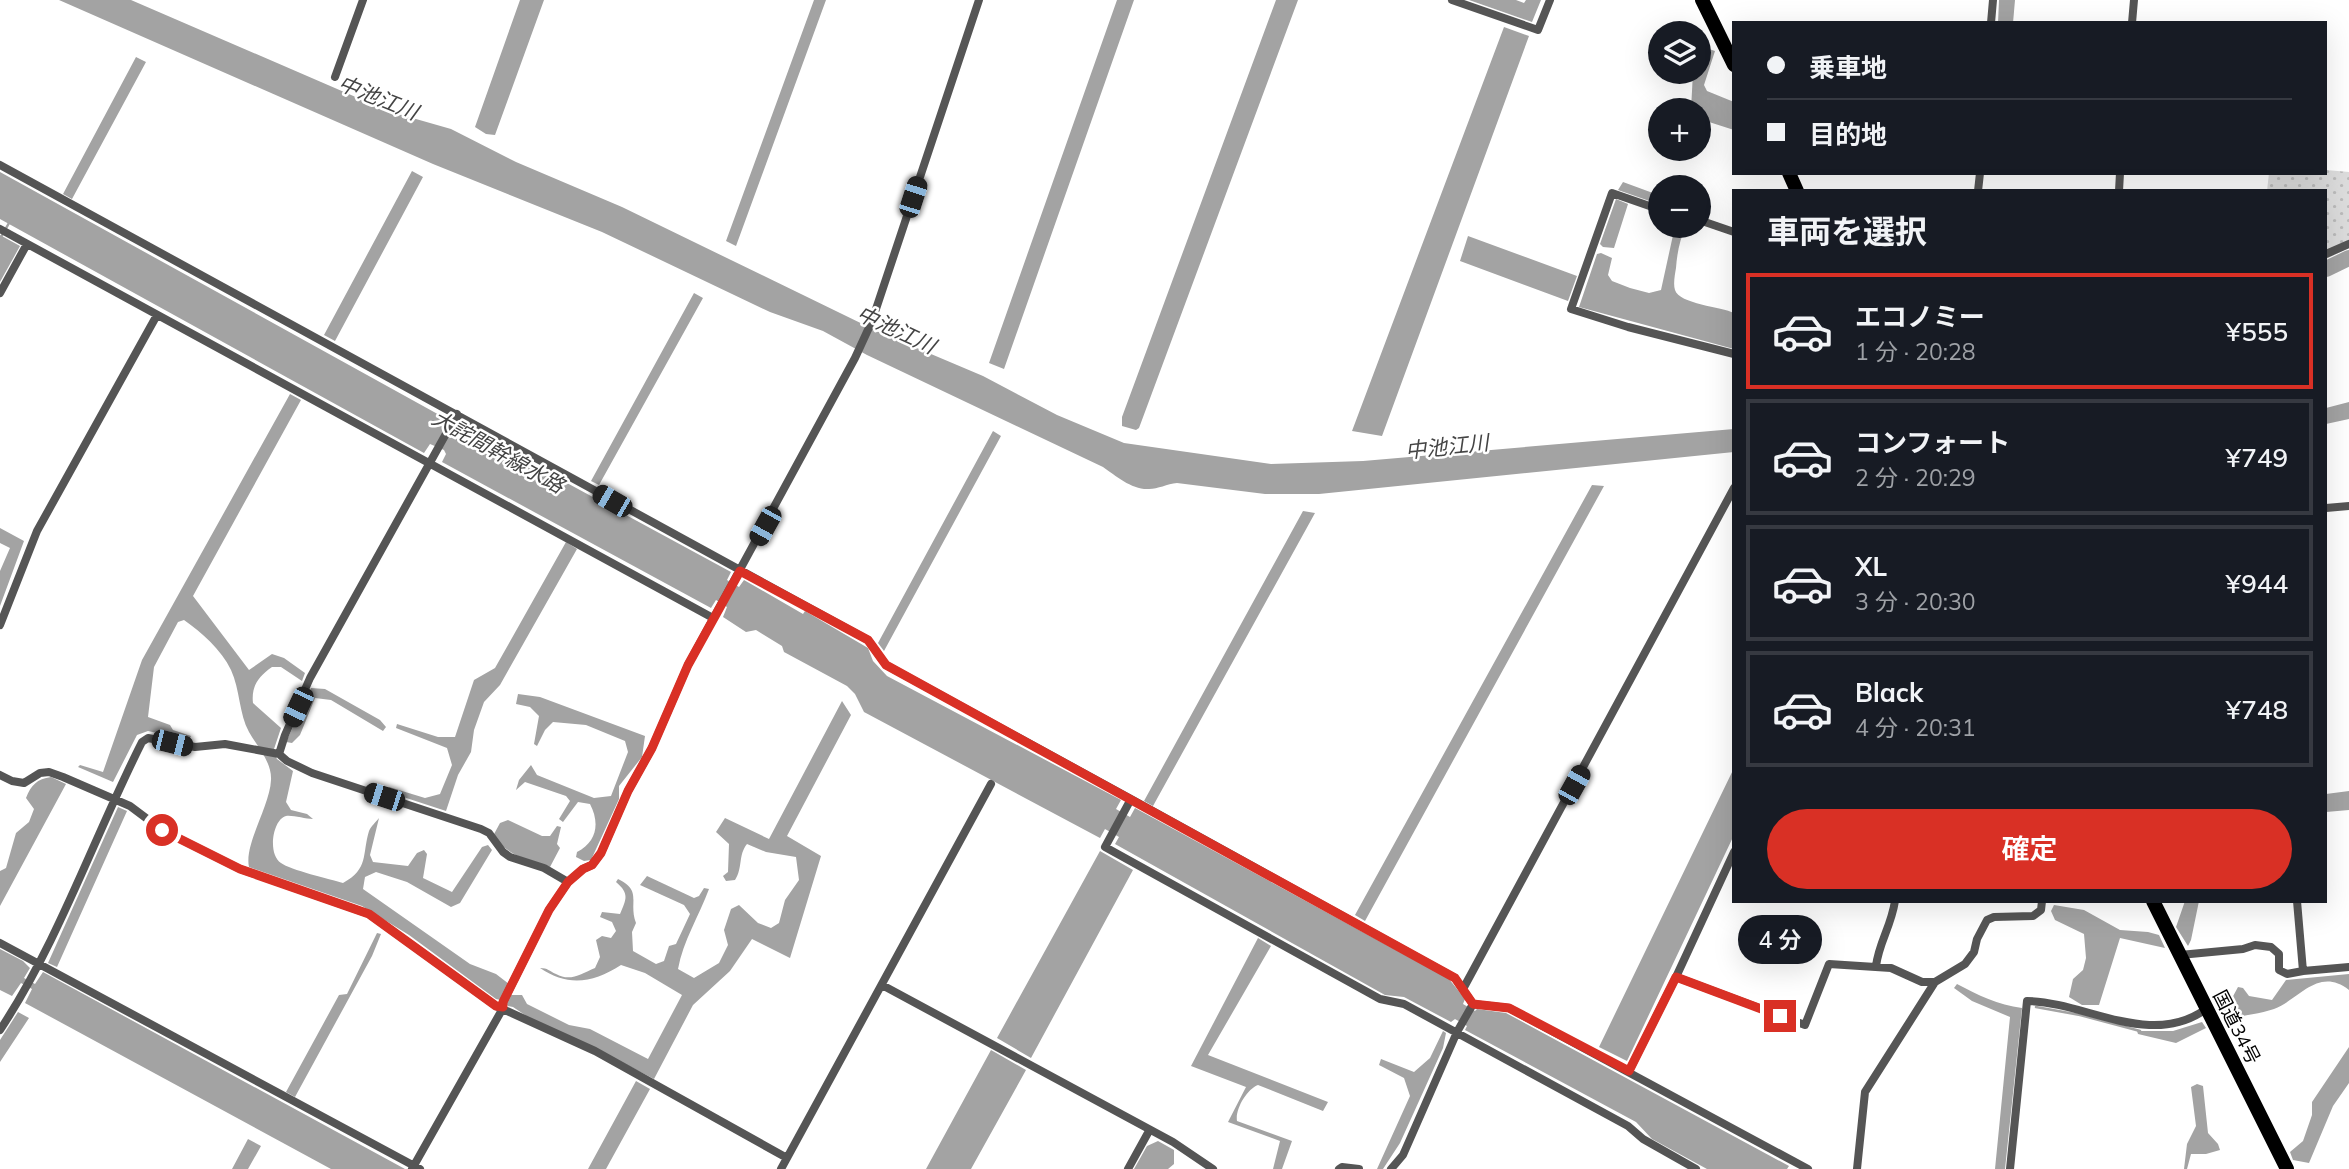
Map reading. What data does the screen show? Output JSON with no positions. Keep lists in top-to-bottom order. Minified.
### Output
{"streets":{"highway":["国道34号"]},"water":["中池江川","大詫間幹線水路"],"page":{"map_buttons":["+","−"],"banner":["乗車地","目的地"],"heading":"車両を選択","list":[{"name":"エコノミー","note":"1 分 · 20:28","value":"¥555"},{"name":"コンフォート","note":"2 分 · 20:29","value":"¥749"},{"name":"XL","note":"3 分 · 20:30","value":"¥944"},{"name":"Black","note":"4 分 · 20:31","value":"¥748"}],"buttons":"確定","bubble":"4 分"}}
